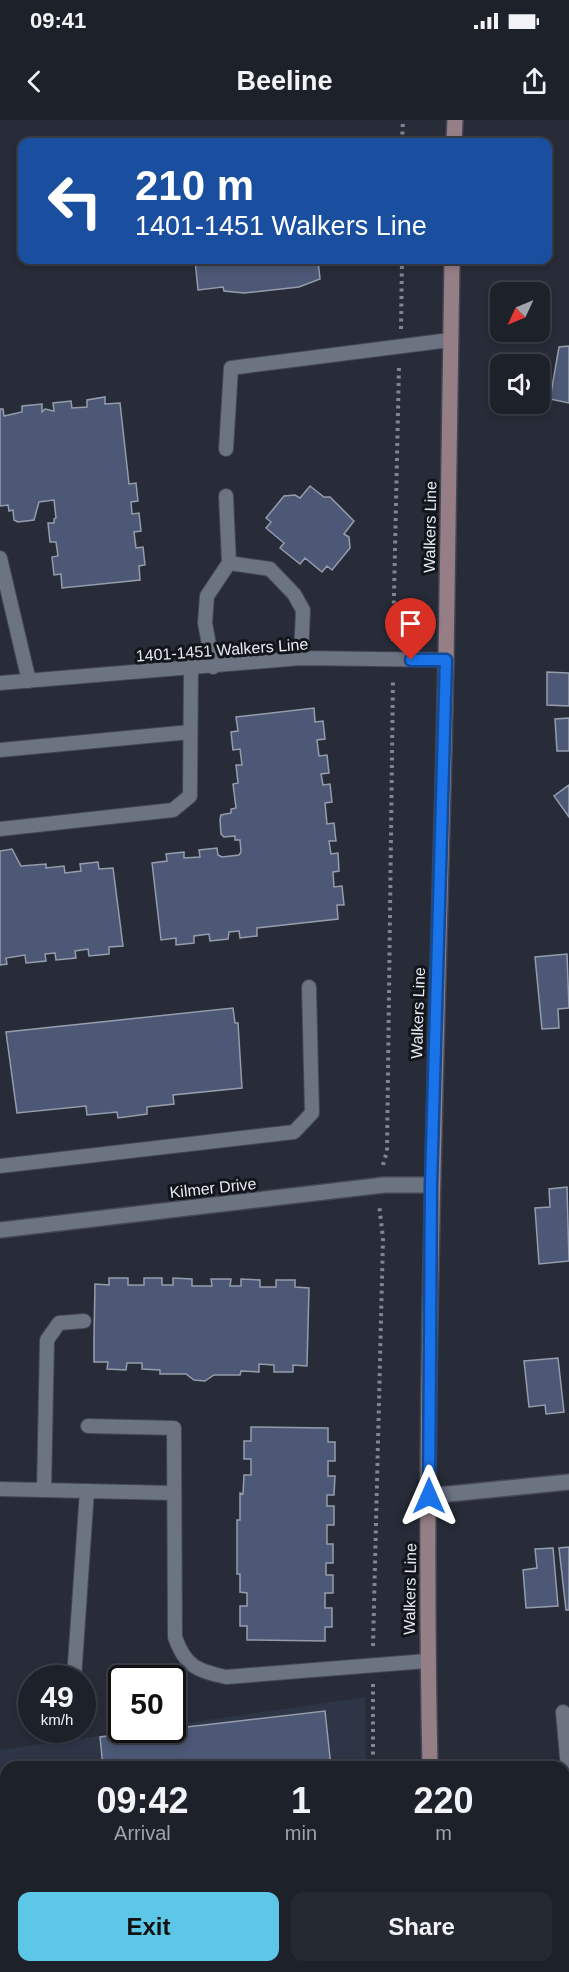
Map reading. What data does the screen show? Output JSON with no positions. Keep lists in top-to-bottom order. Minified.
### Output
{"streets":{"main road":["Walkers Line"],"street":["Kilmer Drive"],"lane":["1401-1451 Walkers Line"]},"crossings":[["Walkers Line","1401-1451 Walkers Line"],["Walkers Line","Kilmer Drive"]],"north":"bottom left","page":{"status":"09:41","header":"Beeline","turn":["210 m","1401-1451 Walkers Line"],"speed":"49 km/h","limit":"50","eta":["09:42","Arrival","1","min","220","m"],"buttons":["Exit","Share"]}}
